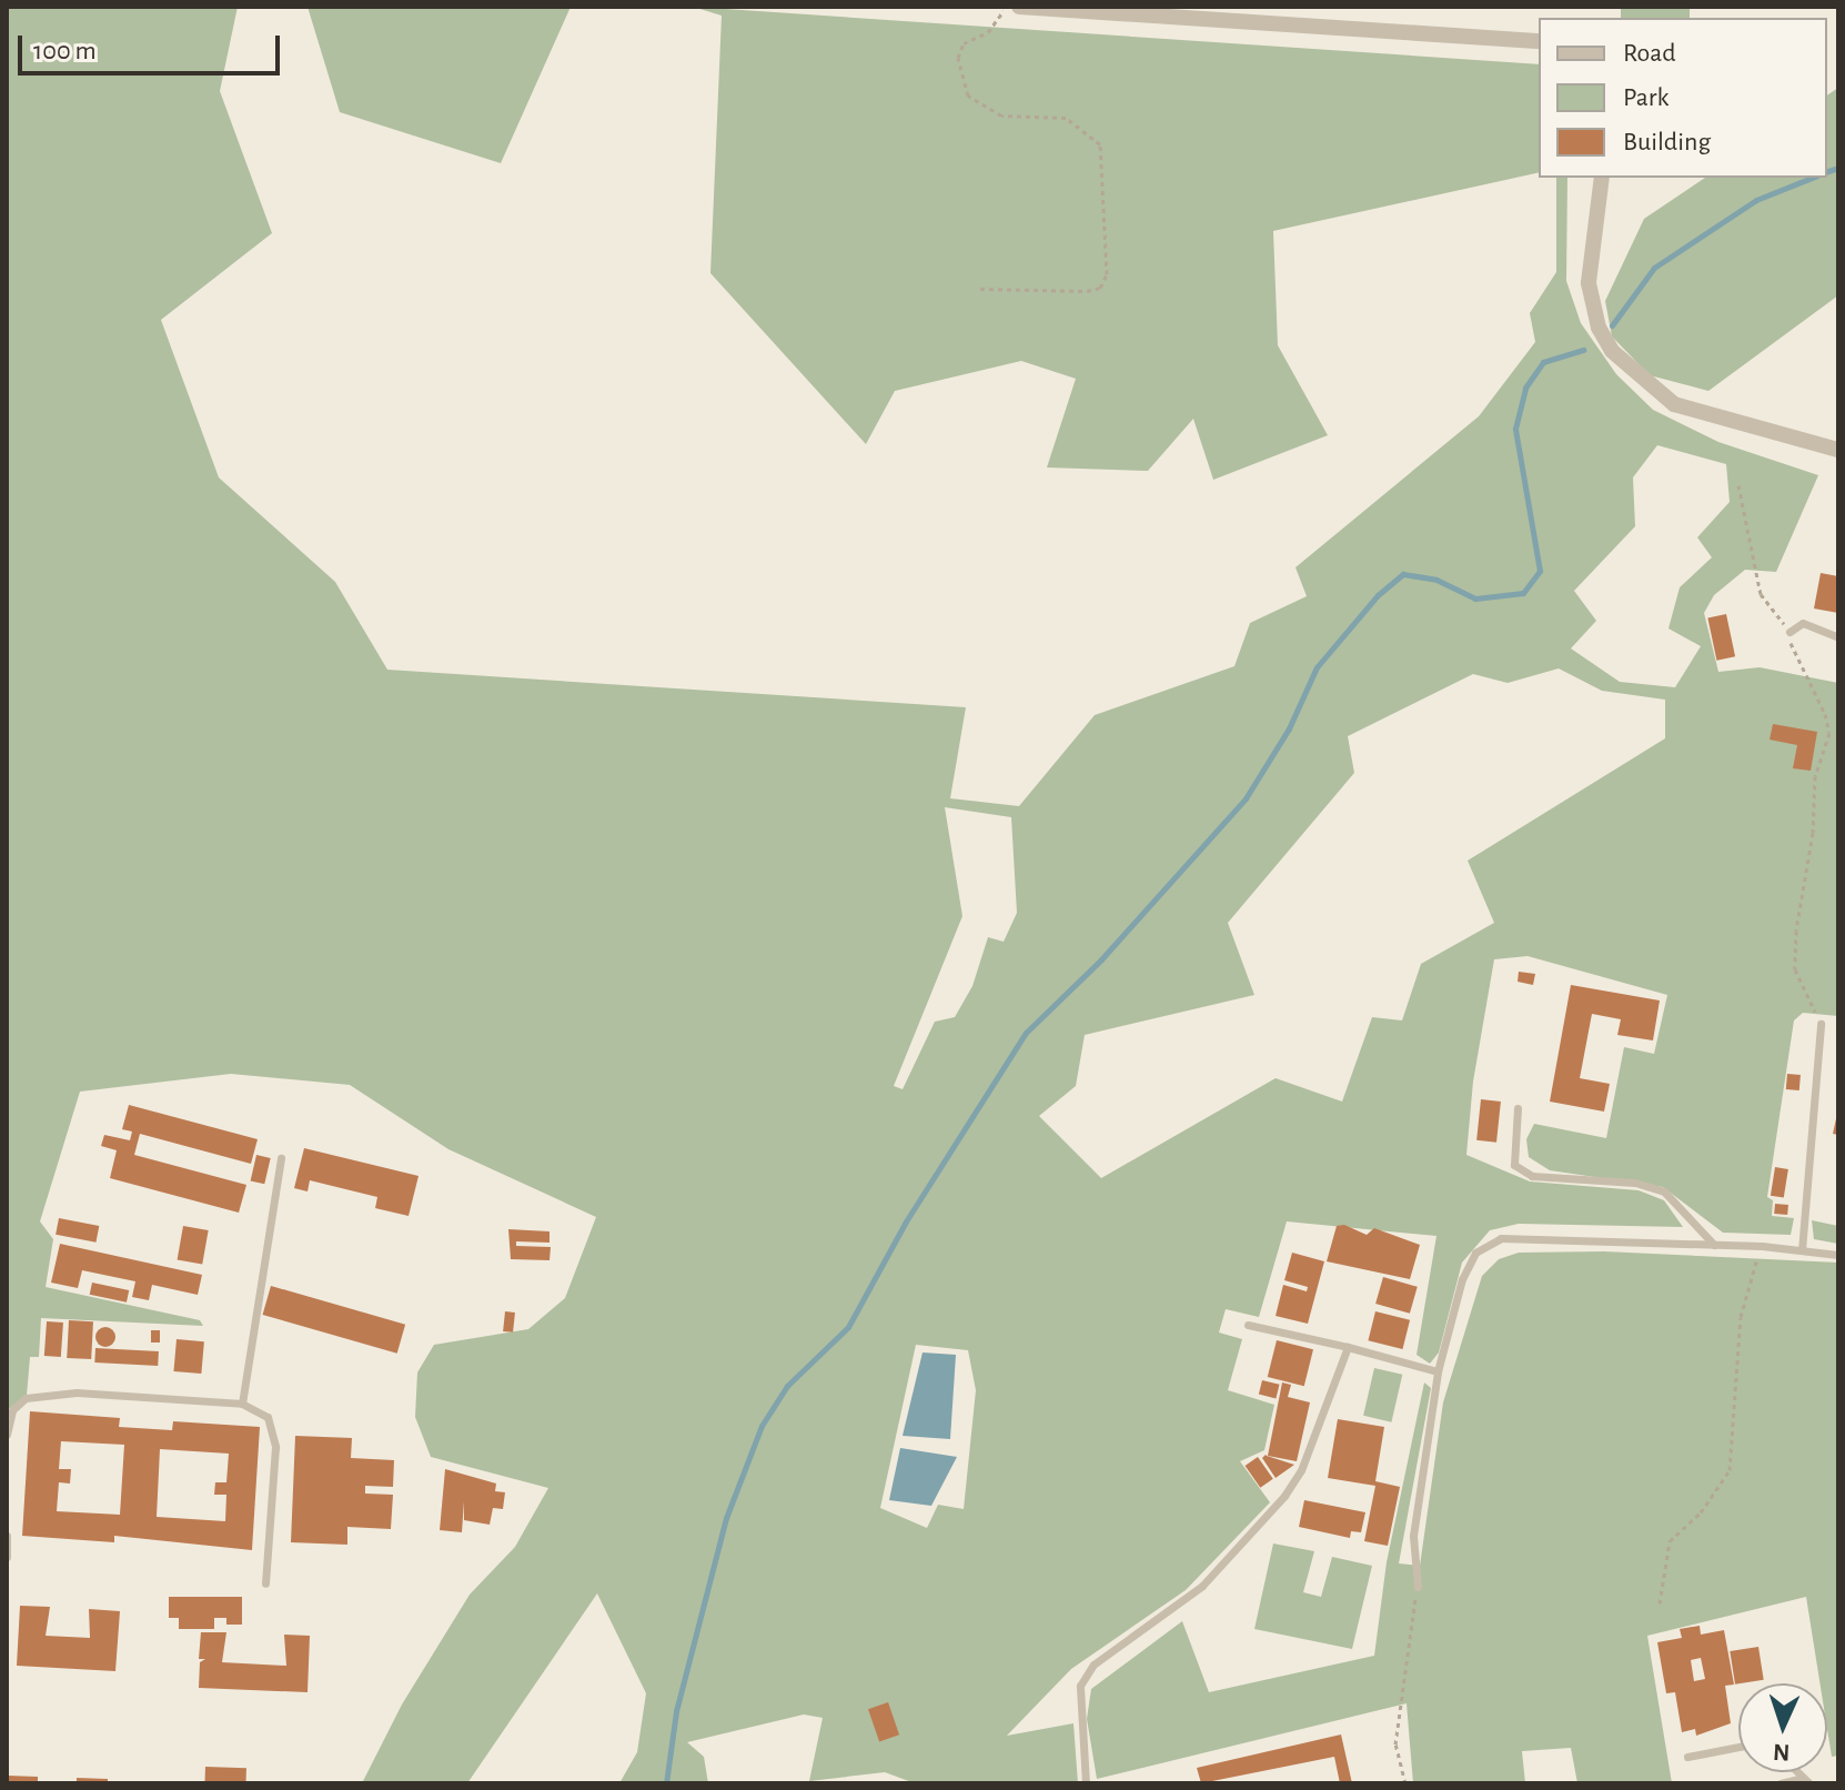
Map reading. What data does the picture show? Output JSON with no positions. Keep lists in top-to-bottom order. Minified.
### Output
{"legend":["Road","Park","Building"],"scale_bar":"100 m","north":"bottom"}
